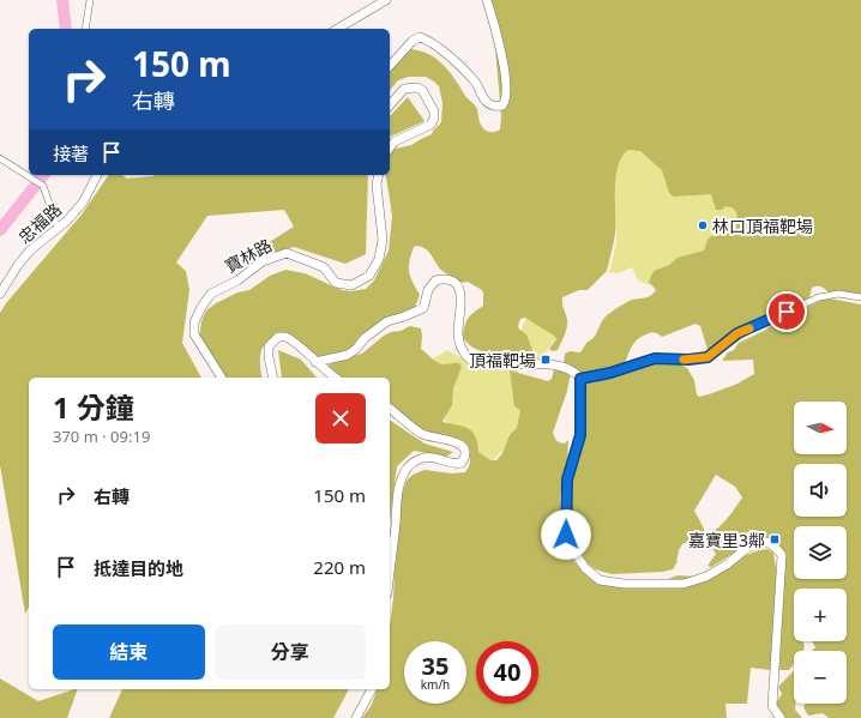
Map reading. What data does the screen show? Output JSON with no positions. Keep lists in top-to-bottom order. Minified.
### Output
{"streets":{"main road":["忠福路","寶林路"]},"places":{"other":["林口頂福靶場"],"transit":["頂福靶場","嘉寶里3鄰"]},"north":"right","page":{"turn":["150 m","右轉"],"then":"接著","heading":["1 分鐘","370 m · 09:19"],"map_buttons":["+","−"],"list":[{"name":"右轉","value":"150 m"},{"name":"抵達目的地","value":"220 m"}],"buttons":["結束","分享"],"speed":"35 km/h","limit":"40"}}
